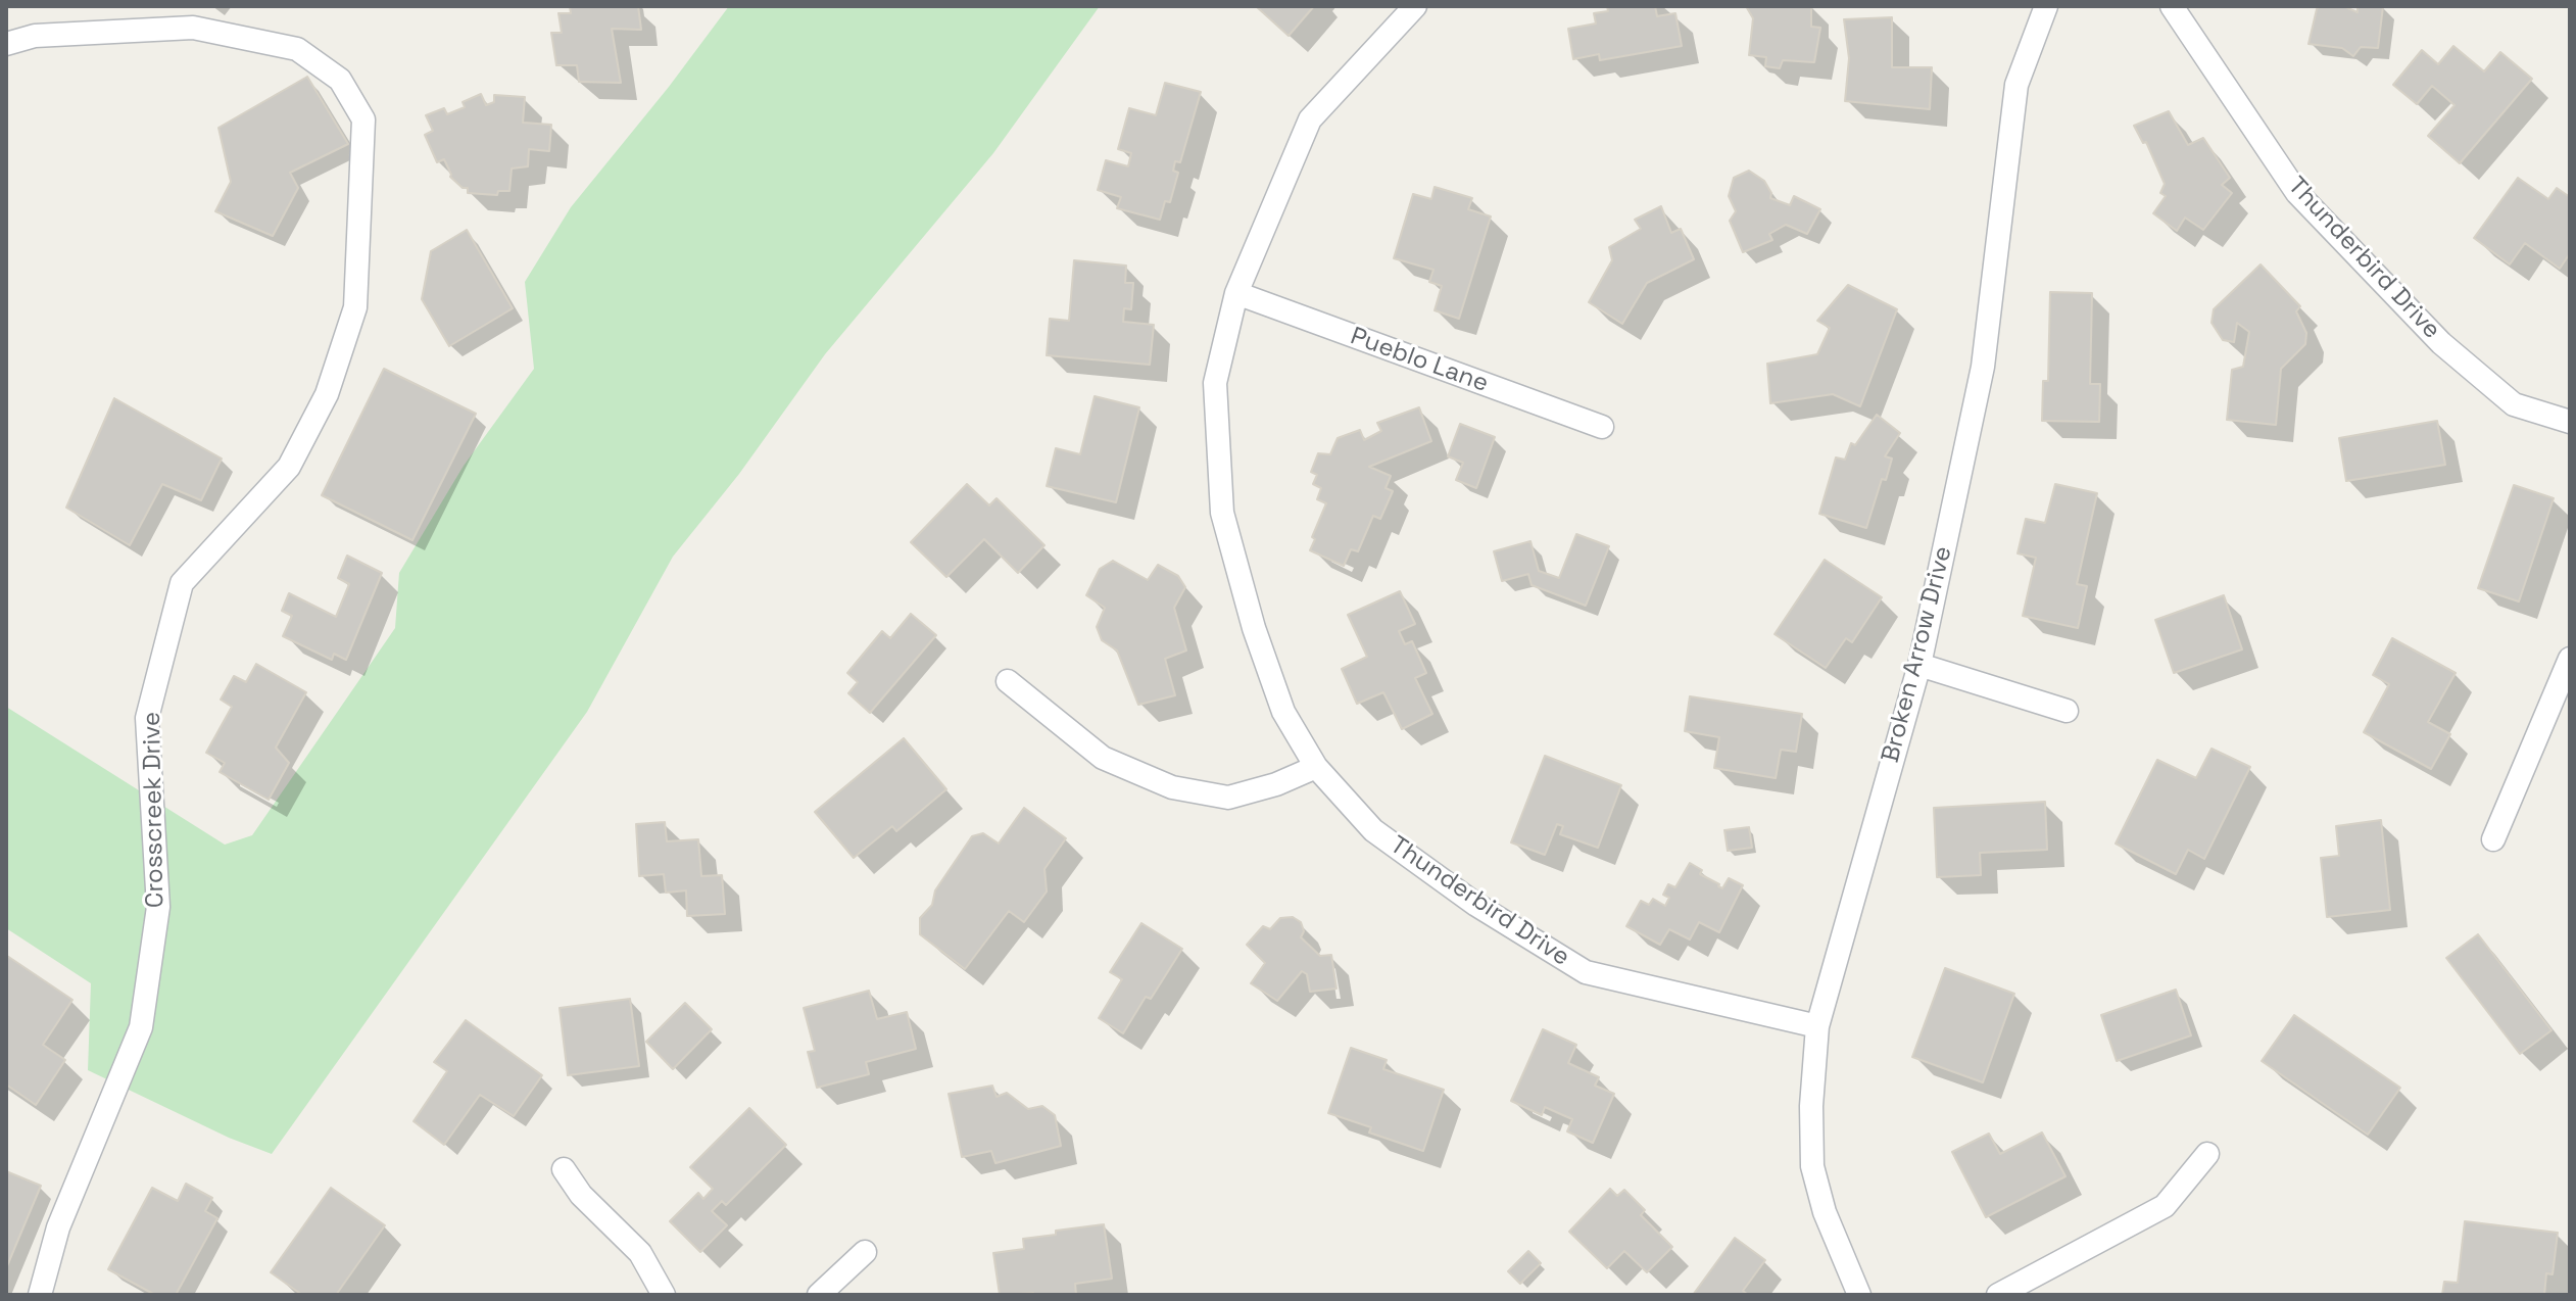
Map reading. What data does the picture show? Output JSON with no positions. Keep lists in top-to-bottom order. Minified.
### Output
{"streets":{"street":["Thunderbird Drive","Pueblo Lane","Broken Arrow Drive","Crosscreek Drive"]},"crossings":[["Thunderbird Drive","Pueblo Lane"],["Thunderbird Drive","Broken Arrow Drive"]]}
